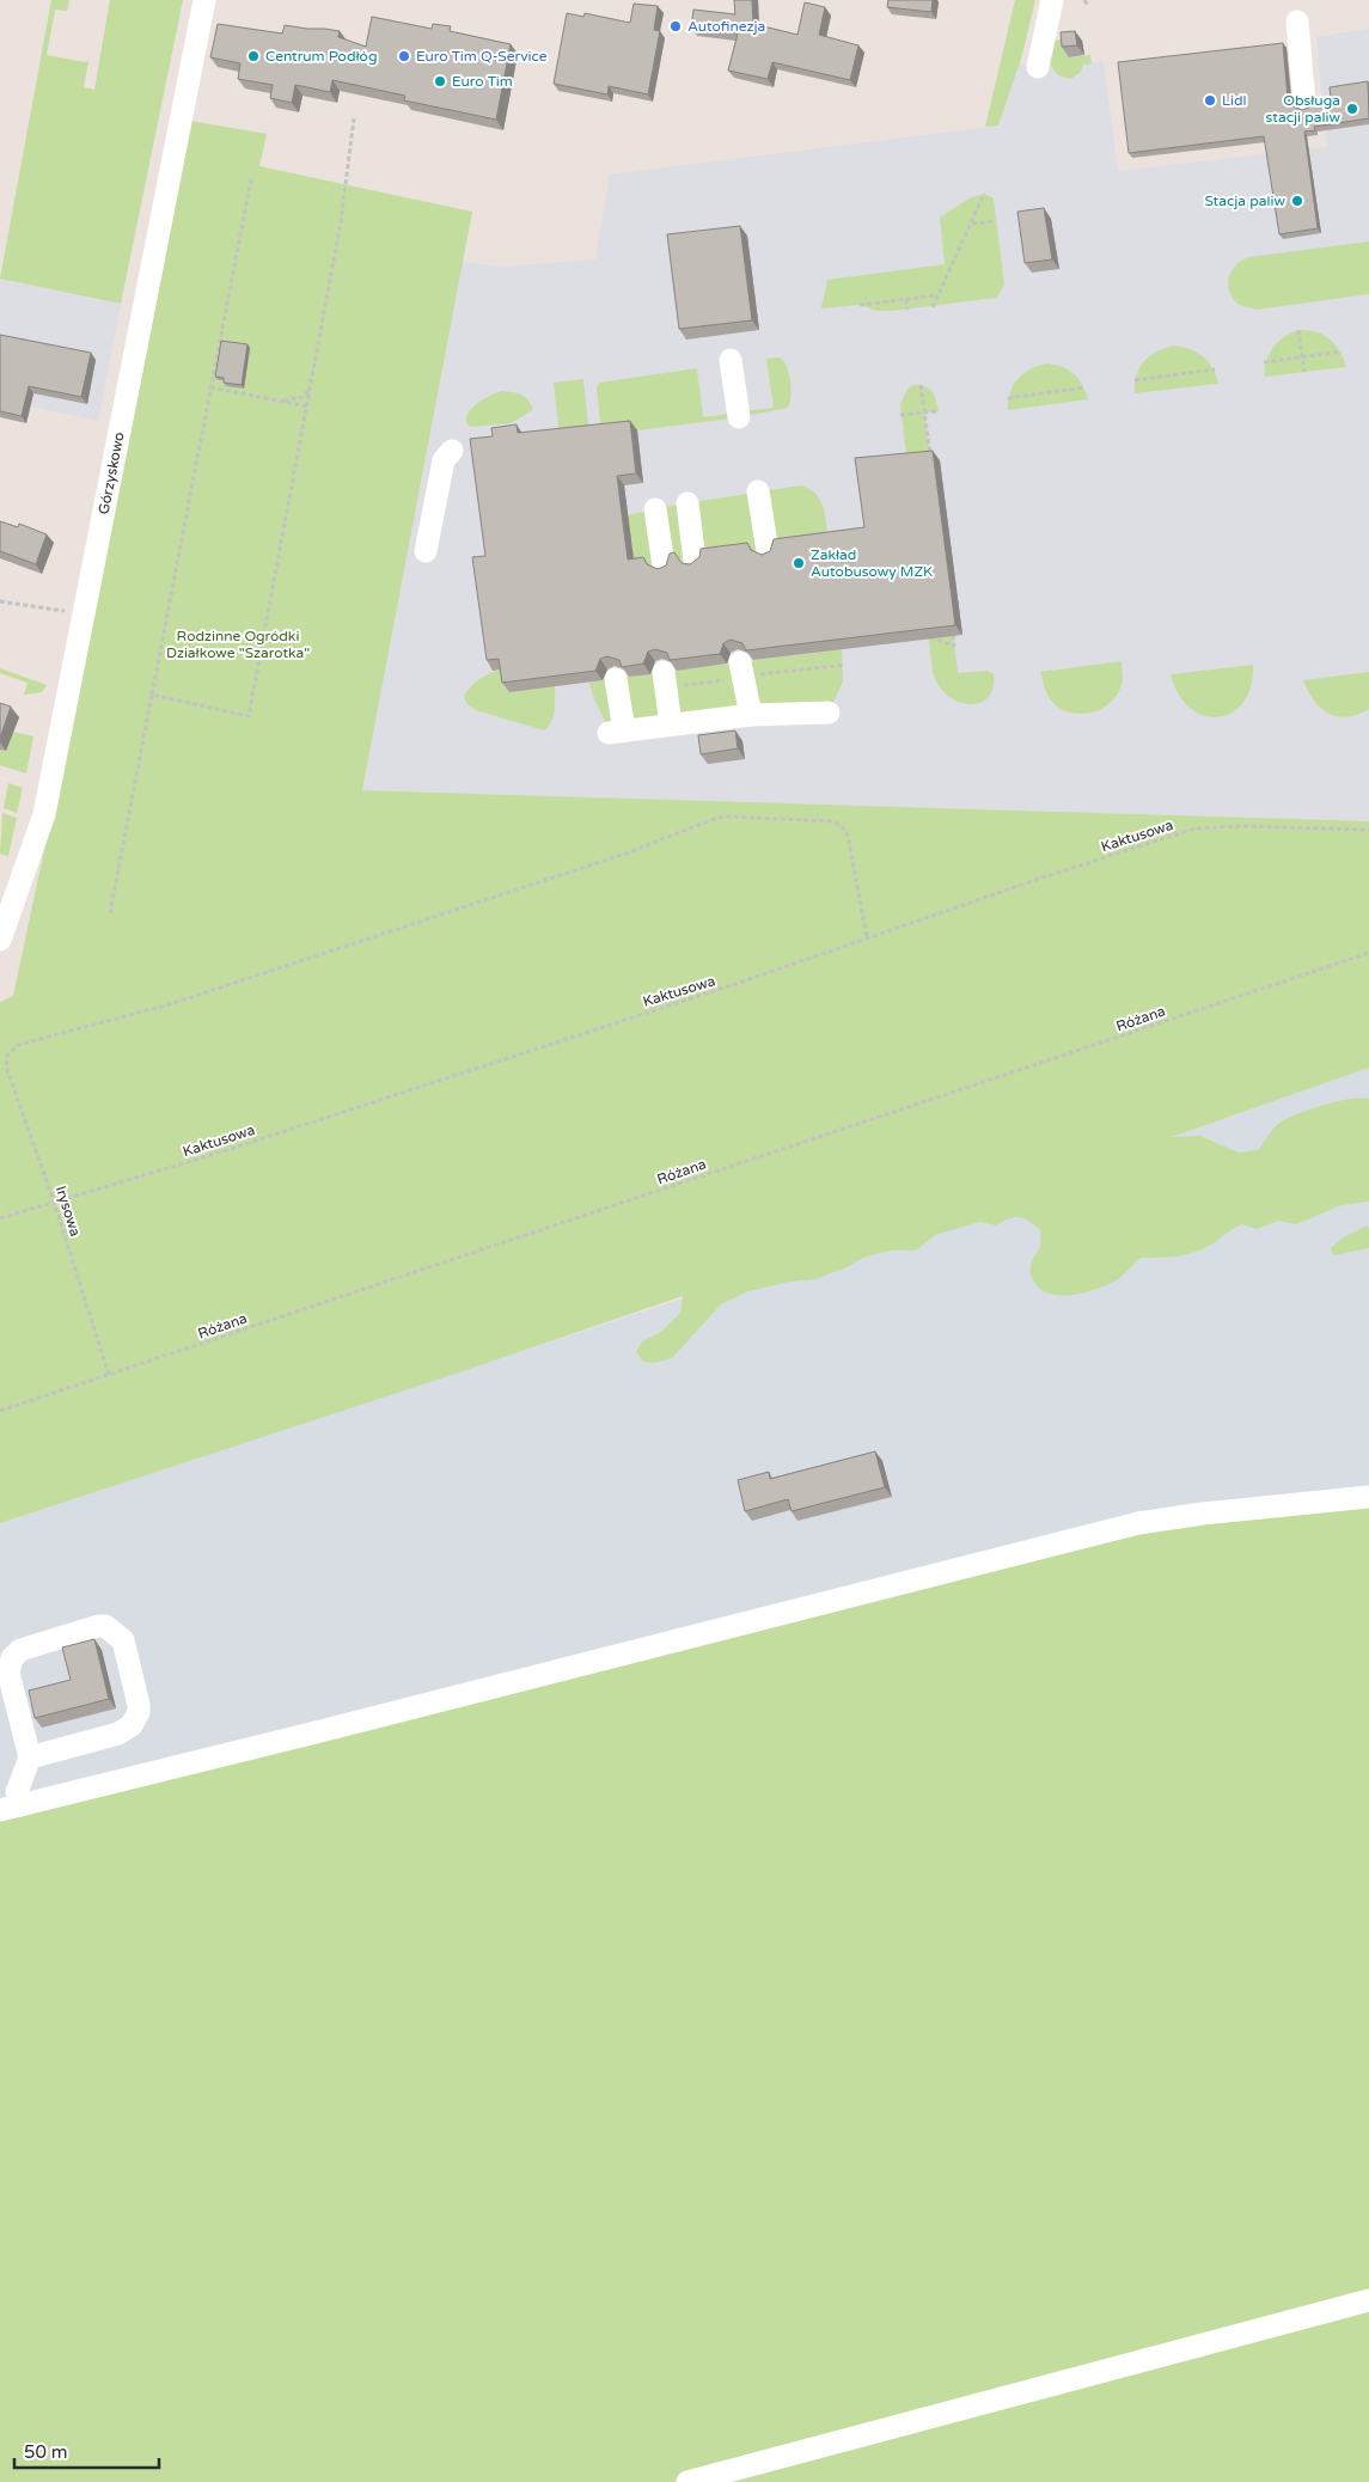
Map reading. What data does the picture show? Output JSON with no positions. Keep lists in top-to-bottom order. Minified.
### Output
{"streets":{"street":["Górzyskowo"],"path":["Kaktusowa","Różana","Irysowa"]},"crossings":[["Kaktusowa","Irysowa"],["Różana","Irysowa"]],"parks":["Rodzinne Ogródki Działkowe \"Szarotka\""],"places":["Autofinezja","Centrum Podłóg","Euro Tim Q-Service","Euro Tim","Lidl","Obsługa stacji paliw","Stacja paliw","Zakład Autobusowy MZK"],"scale_bar":"50 m"}
